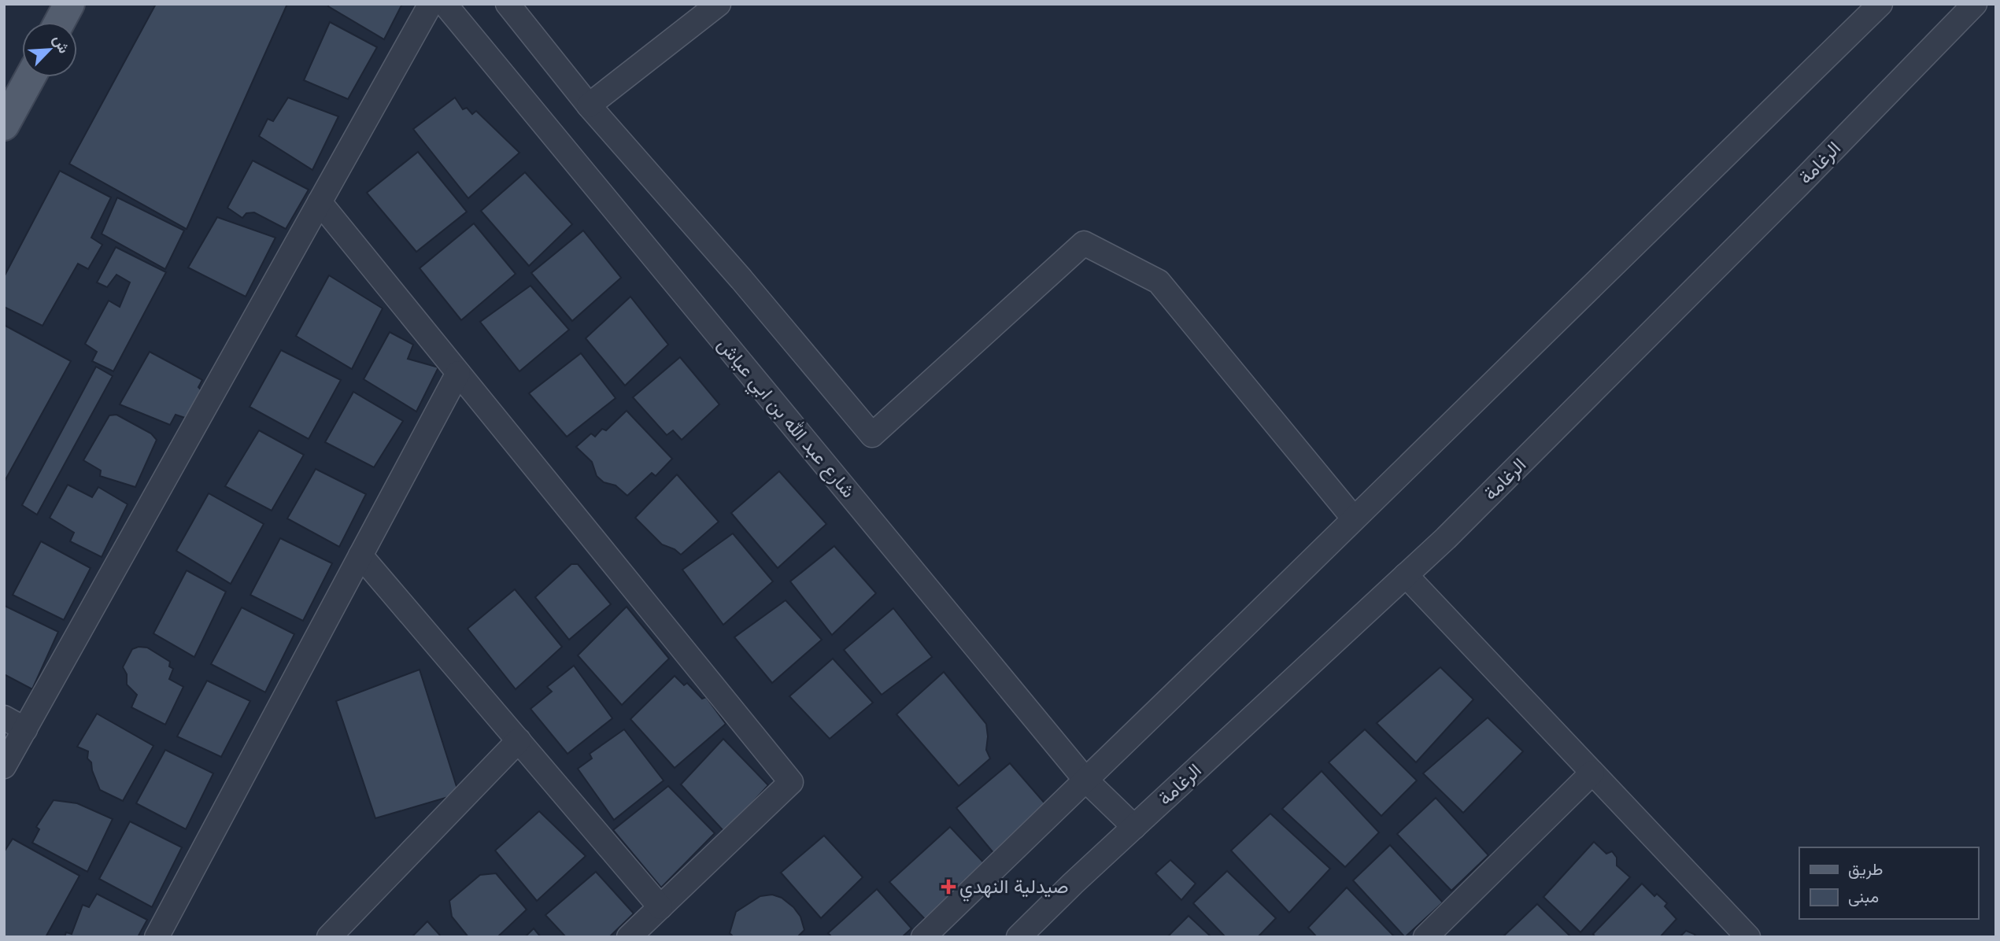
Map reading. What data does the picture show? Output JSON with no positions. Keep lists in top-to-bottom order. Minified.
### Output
{"streets":{"street":["الرغامة","شارع عبد الله بن ابي عياش"]},"crossings":[["الرغامة","شارع عبد الله بن ابي عياش"]],"places":{"health":["صيدلية النهدي"]},"legend":["طريق","مبنى"],"north":"top right"}
